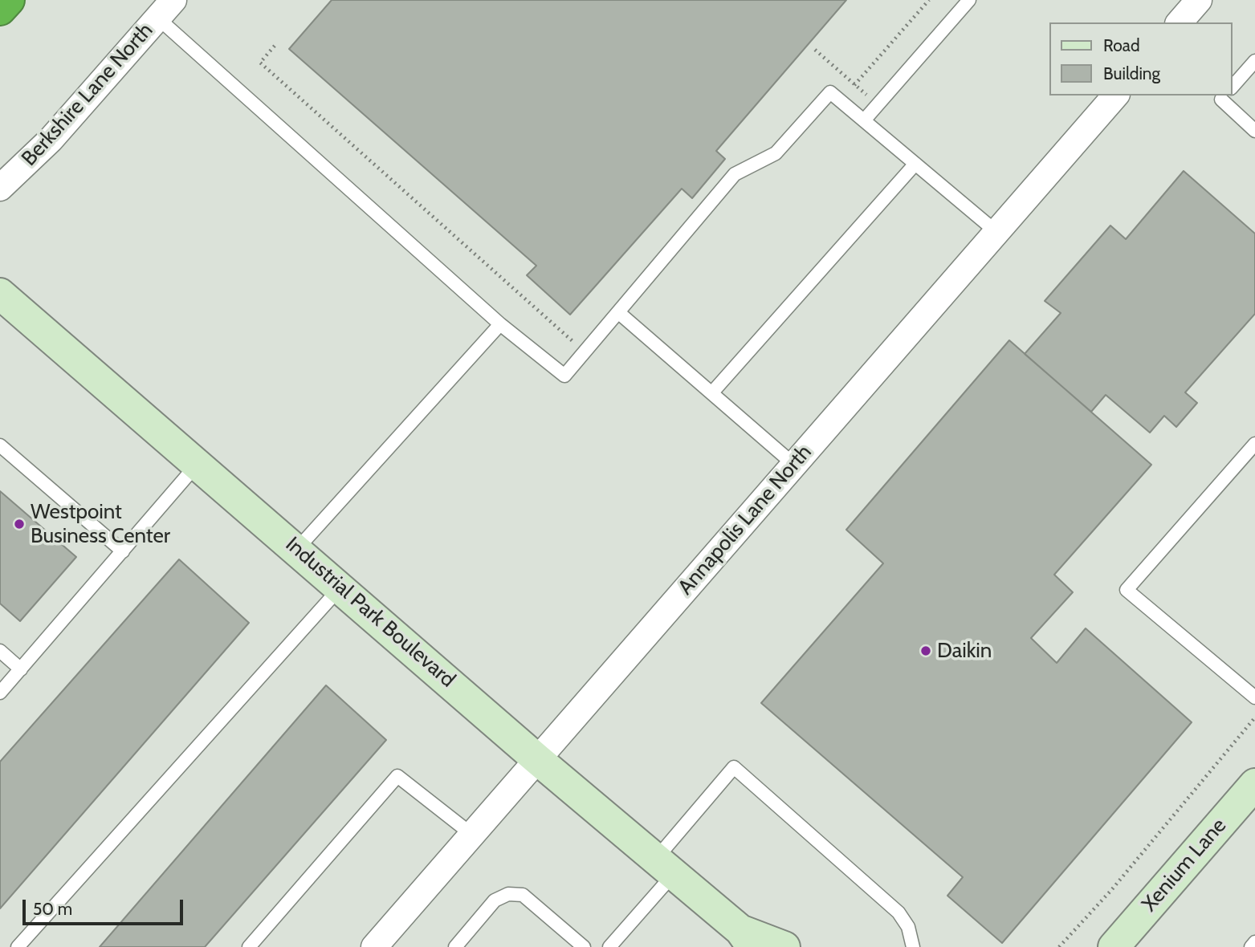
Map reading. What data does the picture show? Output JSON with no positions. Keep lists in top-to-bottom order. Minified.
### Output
{"streets":{"street":["Berkshire Lane North","Annapolis Lane North","Industrial Park Boulevard","Xenium Lane"]},"crossings":[["Annapolis Lane North","Industrial Park Boulevard"]],"places":["Westpoint Business Center","Daikin"],"legend":["Road","Building"],"scale_bar":"50 m"}
